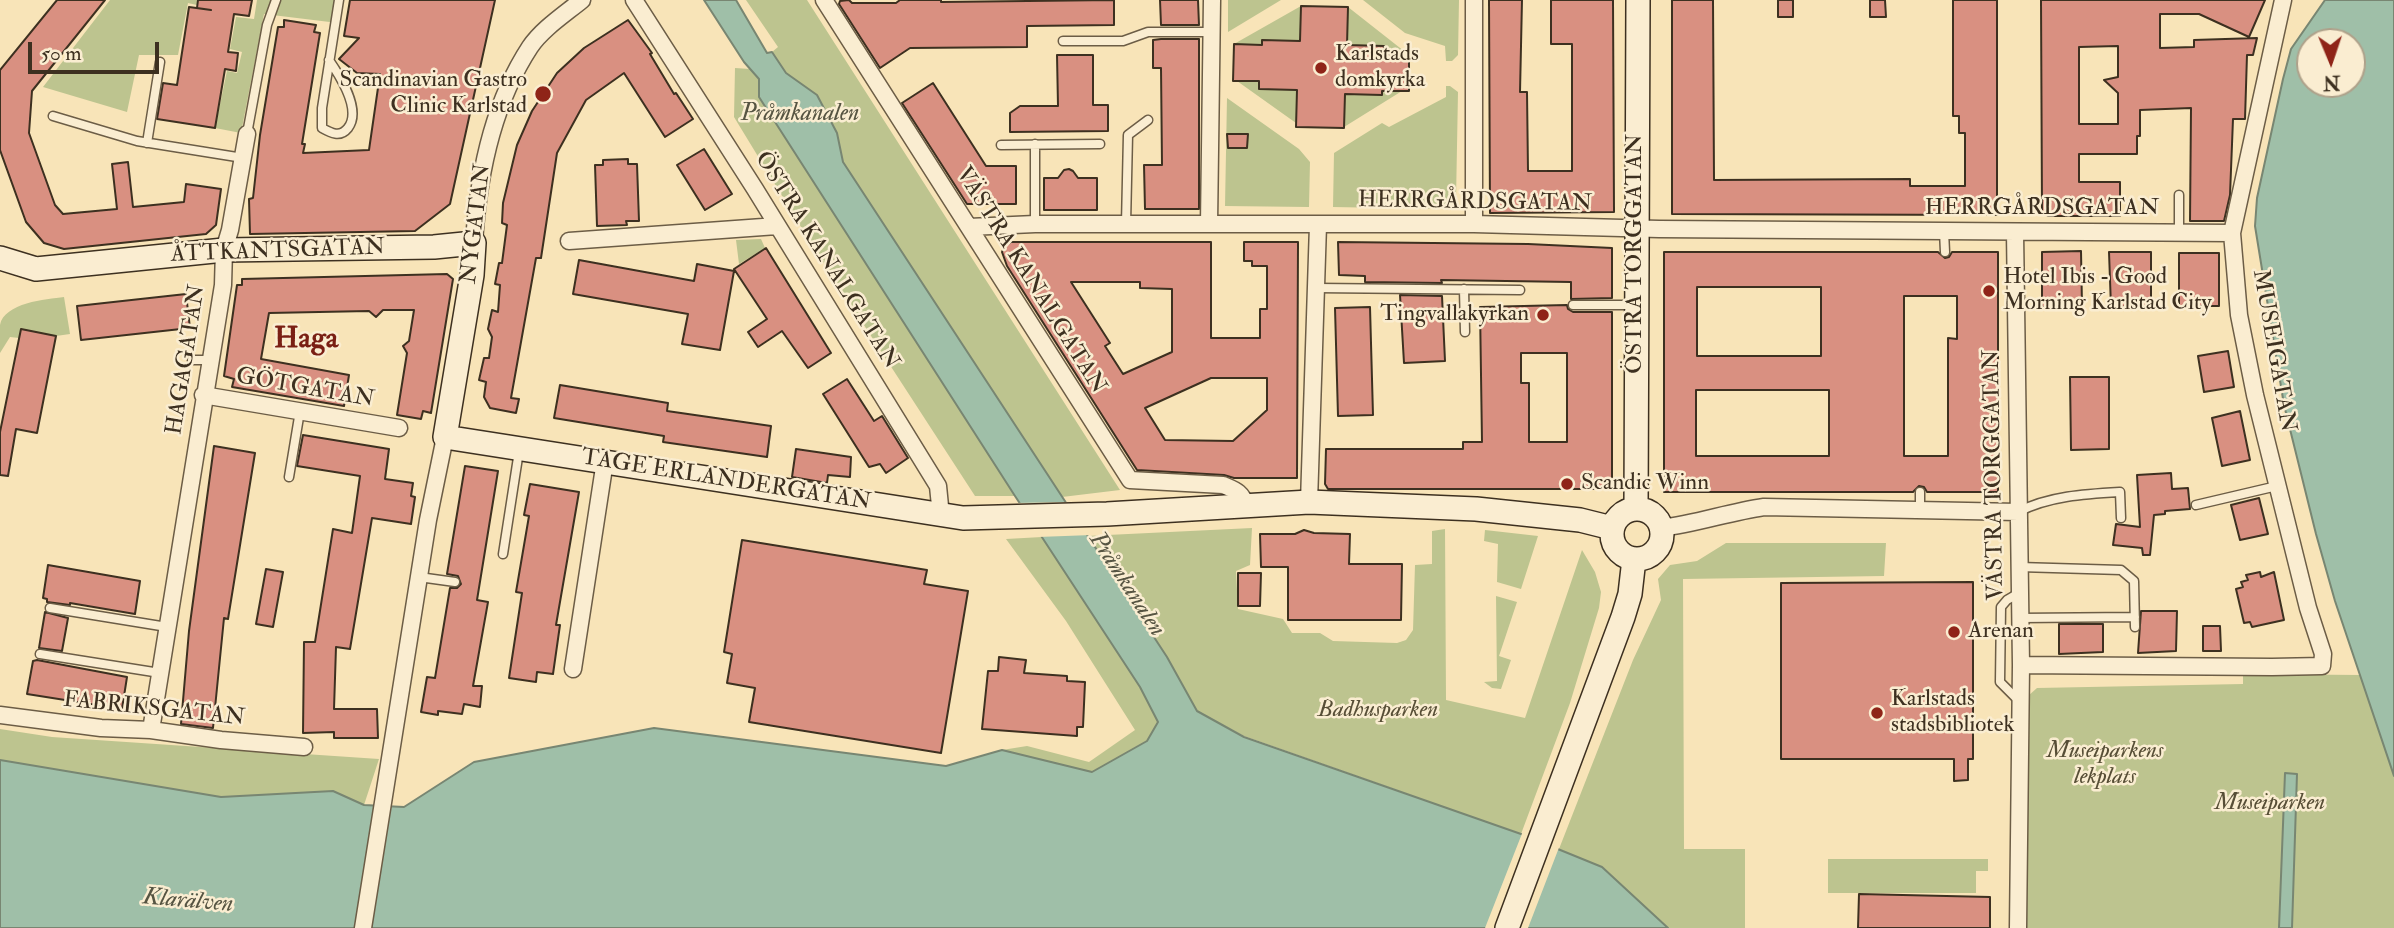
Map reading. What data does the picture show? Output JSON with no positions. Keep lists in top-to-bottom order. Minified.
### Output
{"streets":{"street":["HERRGÅRDSGATAN","NYGATAN","ÅTTKANTSGATAN","ÖSTRA TORGGATAN","ÖSTRA KANALGATAN","VÄSTRA KANALGATAN","MUSEIGATAN","HAGAGATAN","GÖTGATAN","VÄSTRA TORGGATAN","TAGE ERLANDERGATAN","FABRIKSGATAN"]},"crossings":[["HERRGÅRDSGATAN","ÖSTRA TORGGATAN"],["HERRGÅRDSGATAN","VÄSTRA KANALGATAN"],["HERRGÅRDSGATAN","MUSEIGATAN"],["HERRGÅRDSGATAN","VÄSTRA TORGGATAN"],["NYGATAN","ÅTTKANTSGATAN"],["NYGATAN","TAGE ERLANDERGATAN"],["ÅTTKANTSGATAN","HAGAGATAN"],["ÖSTRA TORGGATAN","TAGE ERLANDERGATAN"],["ÖSTRA KANALGATAN","TAGE ERLANDERGATAN"],["VÄSTRA KANALGATAN","TAGE ERLANDERGATAN"],["MUSEIGATAN","VÄSTRA TORGGATAN"],["HAGAGATAN","GÖTGATAN"],["HAGAGATAN","FABRIKSGATAN"]],"districts":["Haga"],"water":["Pråmkanalen","Klarälven"],"parks":["Badhusparken","Museiparkens lekplats","Museiparken"],"places":["Karlstads domkyrka","Scandinavian Gastro Clinic Karlstad","Hotel Ibis - Good Morning Karlstad City","Tingvallakyrkan","Scandic Winn","Arenan","Karlstads stadsbibliotek"],"scale_bar":"50 m","north":"bottom"}
